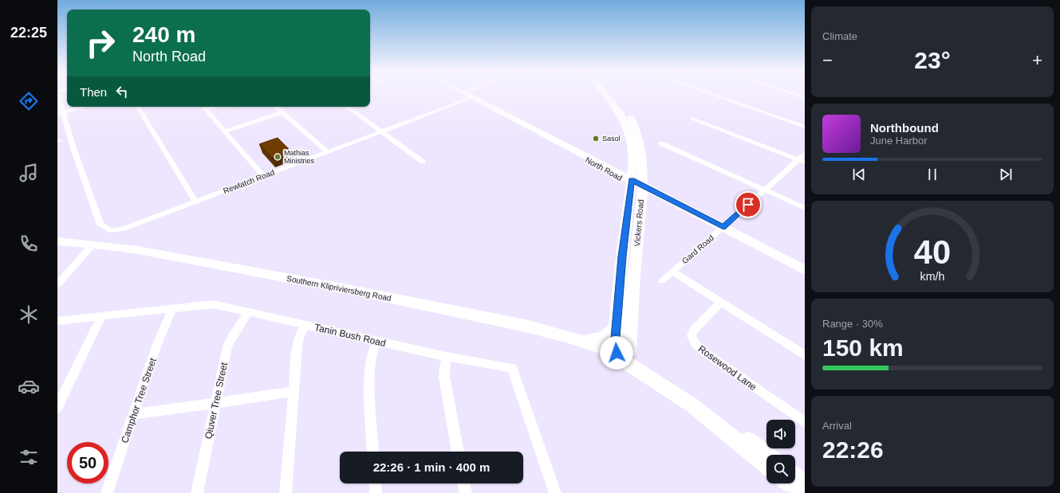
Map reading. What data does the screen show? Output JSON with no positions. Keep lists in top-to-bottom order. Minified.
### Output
{"streets":{"main road":["North Road","Vickers Road","Southern Klipriviersberg Road"],"street":["Rewlatch Road","Gard Road","Tanin Bush Road","Rosewood Lane","Camphor Tree Street","Qiuver Tree Street"]},"crossings":[["North Road","Rewlatch Road"],["North Road","Vickers Road"],["North Road","Gard Road"],["Vickers Road","Southern Klipriviersberg Road"],["Tanin Bush Road","Camphor Tree Street"],["Tanin Bush Road","Qiuver Tree Street"]],"places":["Sasol","Mathias Ministries"],"page":{"tabs":"22:25","tile":["Climate",["Range · 30%","150 km"],["Arrival","22:26"]],"turn":["240 m","North Road"],"heat":["−","23°","+"],"then":"Then","song":["Northbound","June Harbor"],"limit":"50","trip":"22:26 · 1 min · 400 m","gauge":["40","km/h"]}}
